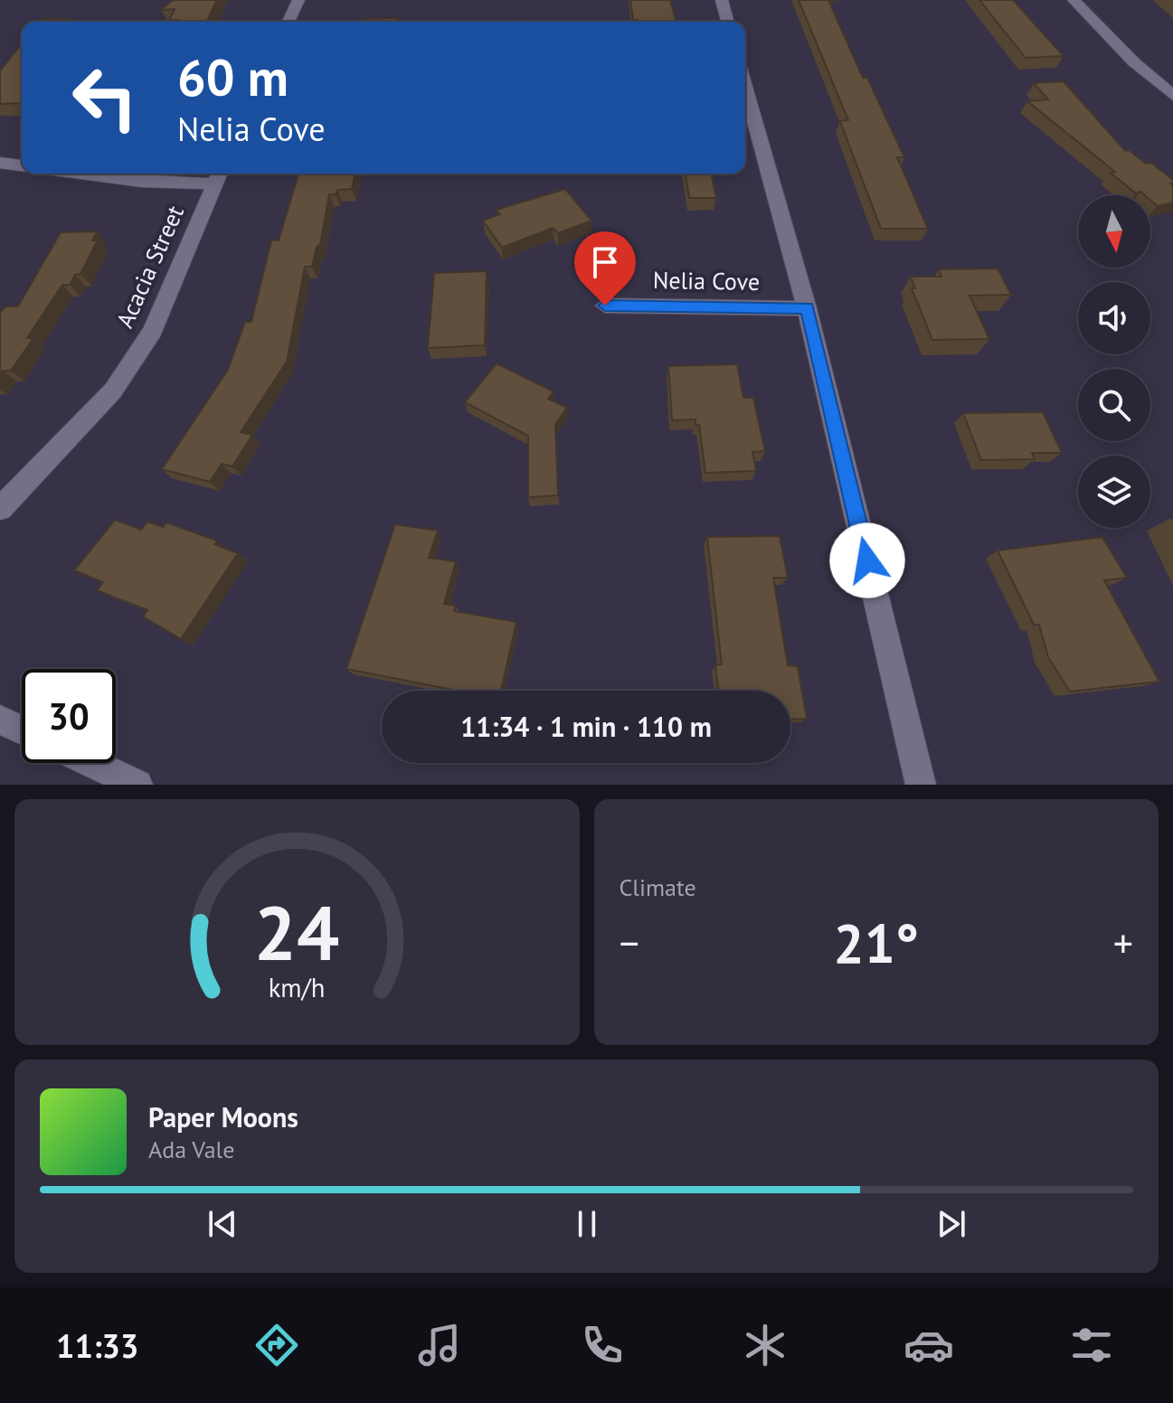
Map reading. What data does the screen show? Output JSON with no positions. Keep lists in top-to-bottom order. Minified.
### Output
{"streets":{"street":["Acacia Street","Nelia Cove"]},"north":"bottom","page":{"turn":["60 m","Nelia Cove"],"limit":"30","trip":"11:34 · 1 min · 110 m","tile":"Climate","heat":["−","21°","+"],"song":["Paper Moons","Ada Vale"],"tabs":"11:33","gauge":["24","km/h"]}}
